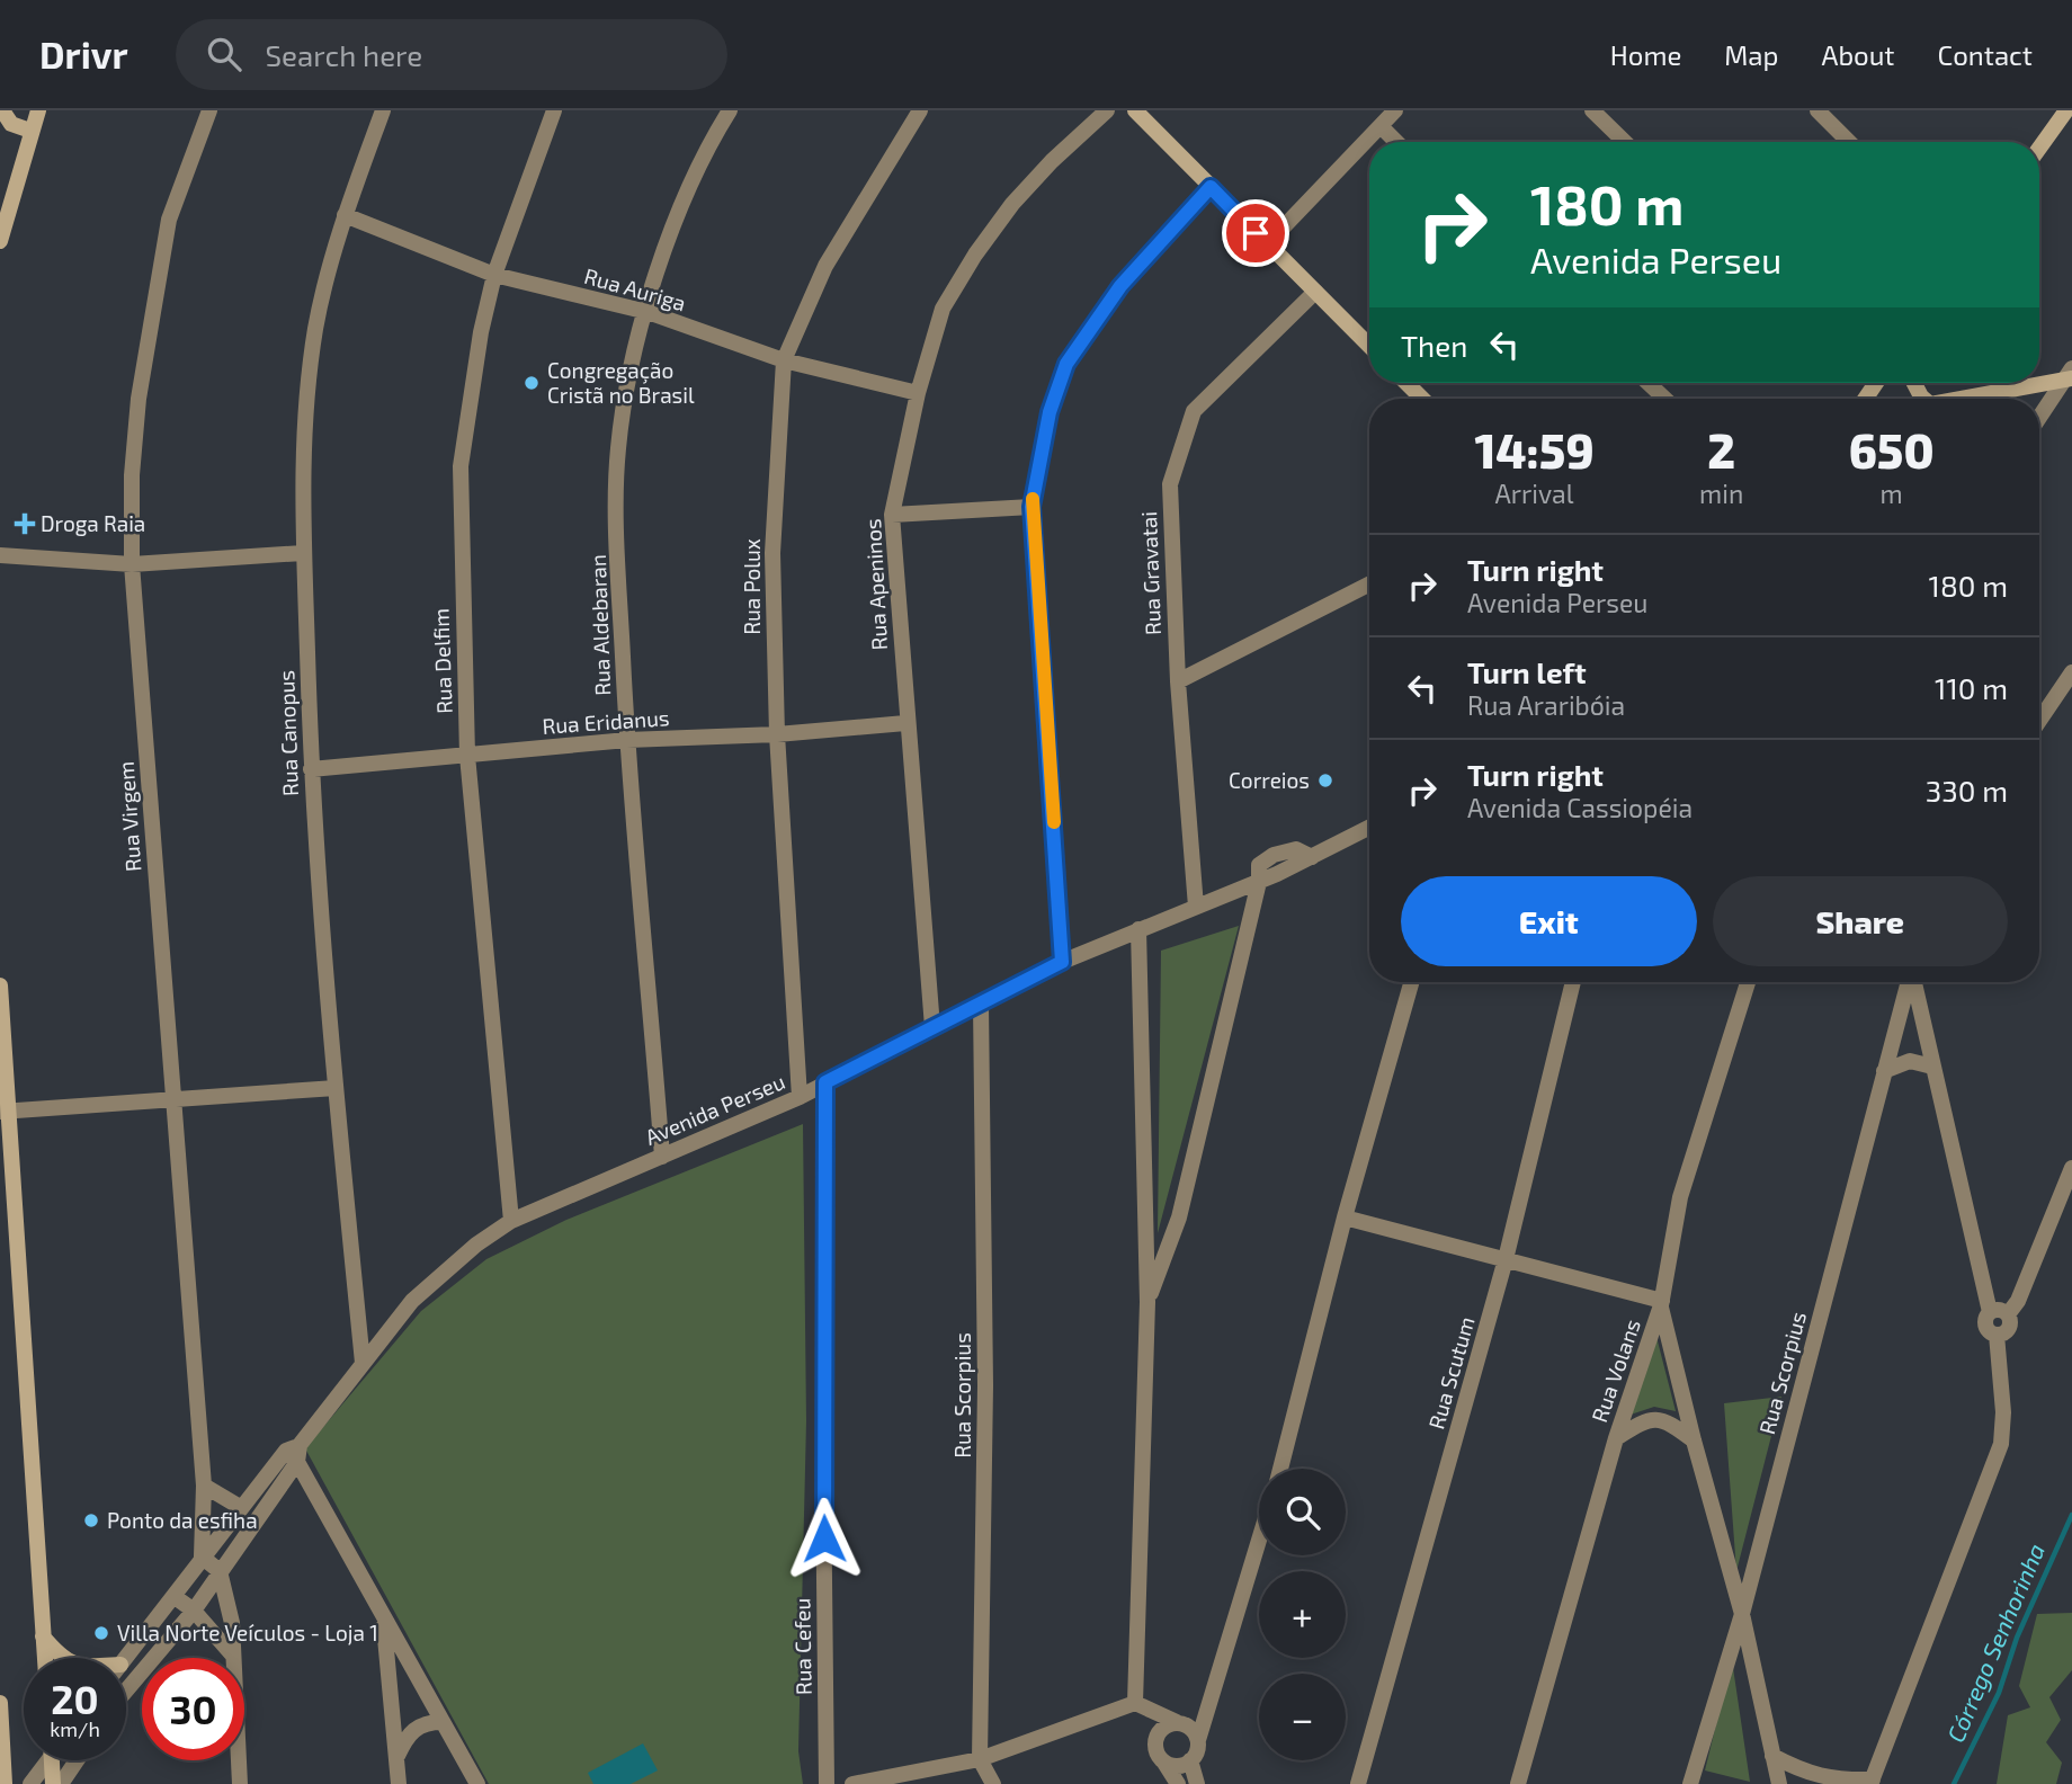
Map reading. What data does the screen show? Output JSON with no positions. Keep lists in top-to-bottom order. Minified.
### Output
{"streets":{"street":["Rua Auriga","Rua Gravatai","Rua Apeninos","Rua Polux","Rua Aldebaran","Rua Delfim","Rua Eridanus","Rua Canopus","Rua Virgem","Avenida Perseu","Rua Volans","Rua Scutum","Rua Scorpius","Rua Cefeu"]},"crossings":[["Rua Auriga","Rua Apeninos"],["Rua Auriga","Rua Polux"],["Rua Auriga","Rua Aldebaran"],["Rua Auriga","Rua Delfim"],["Rua Auriga","Rua Canopus"],["Rua Gravatai","Avenida Perseu"],["Rua Apeninos","Rua Eridanus"],["Rua Apeninos","Avenida Perseu"],["Rua Polux","Rua Eridanus"],["Rua Polux","Avenida Perseu"],["Rua Aldebaran","Rua Eridanus"],["Rua Aldebaran","Avenida Perseu"],["Rua Delfim","Rua Eridanus"],["Rua Delfim","Avenida Perseu"],["Rua Eridanus","Rua Canopus"],["Rua Canopus","Avenida Perseu"],["Rua Virgem","Avenida Perseu"],["Avenida Perseu","Rua Scorpius"],["Avenida Perseu","Rua Cefeu"]],"water":["Córrego Senhorinha"],"places":{"other":["Congregação Cristã no Brasil","Correios","Ponto da esfiha","Villa Norte Veículos - Loja 1"],"health":["Droga Raia"]},"page":{"header":"Drivr","search":"Search here","nav":["Home","Map","About","Contact"],"turn":["180 m","Avenida Perseu"],"then":"Then","eta":["14:59","Arrival","2","min","650","m"],"list":[{"name":"Turn right","note":"Avenida Perseu","value":"180 m"},{"name":"Turn left","note":"Rua Araribóia","value":"110 m"},{"name":"Turn right","note":"Avenida Cassiopéia","value":"330 m"}],"buttons":["Exit","Share"],"map_buttons":["+","−"],"speed":"20 km/h","limit":"30"}}
